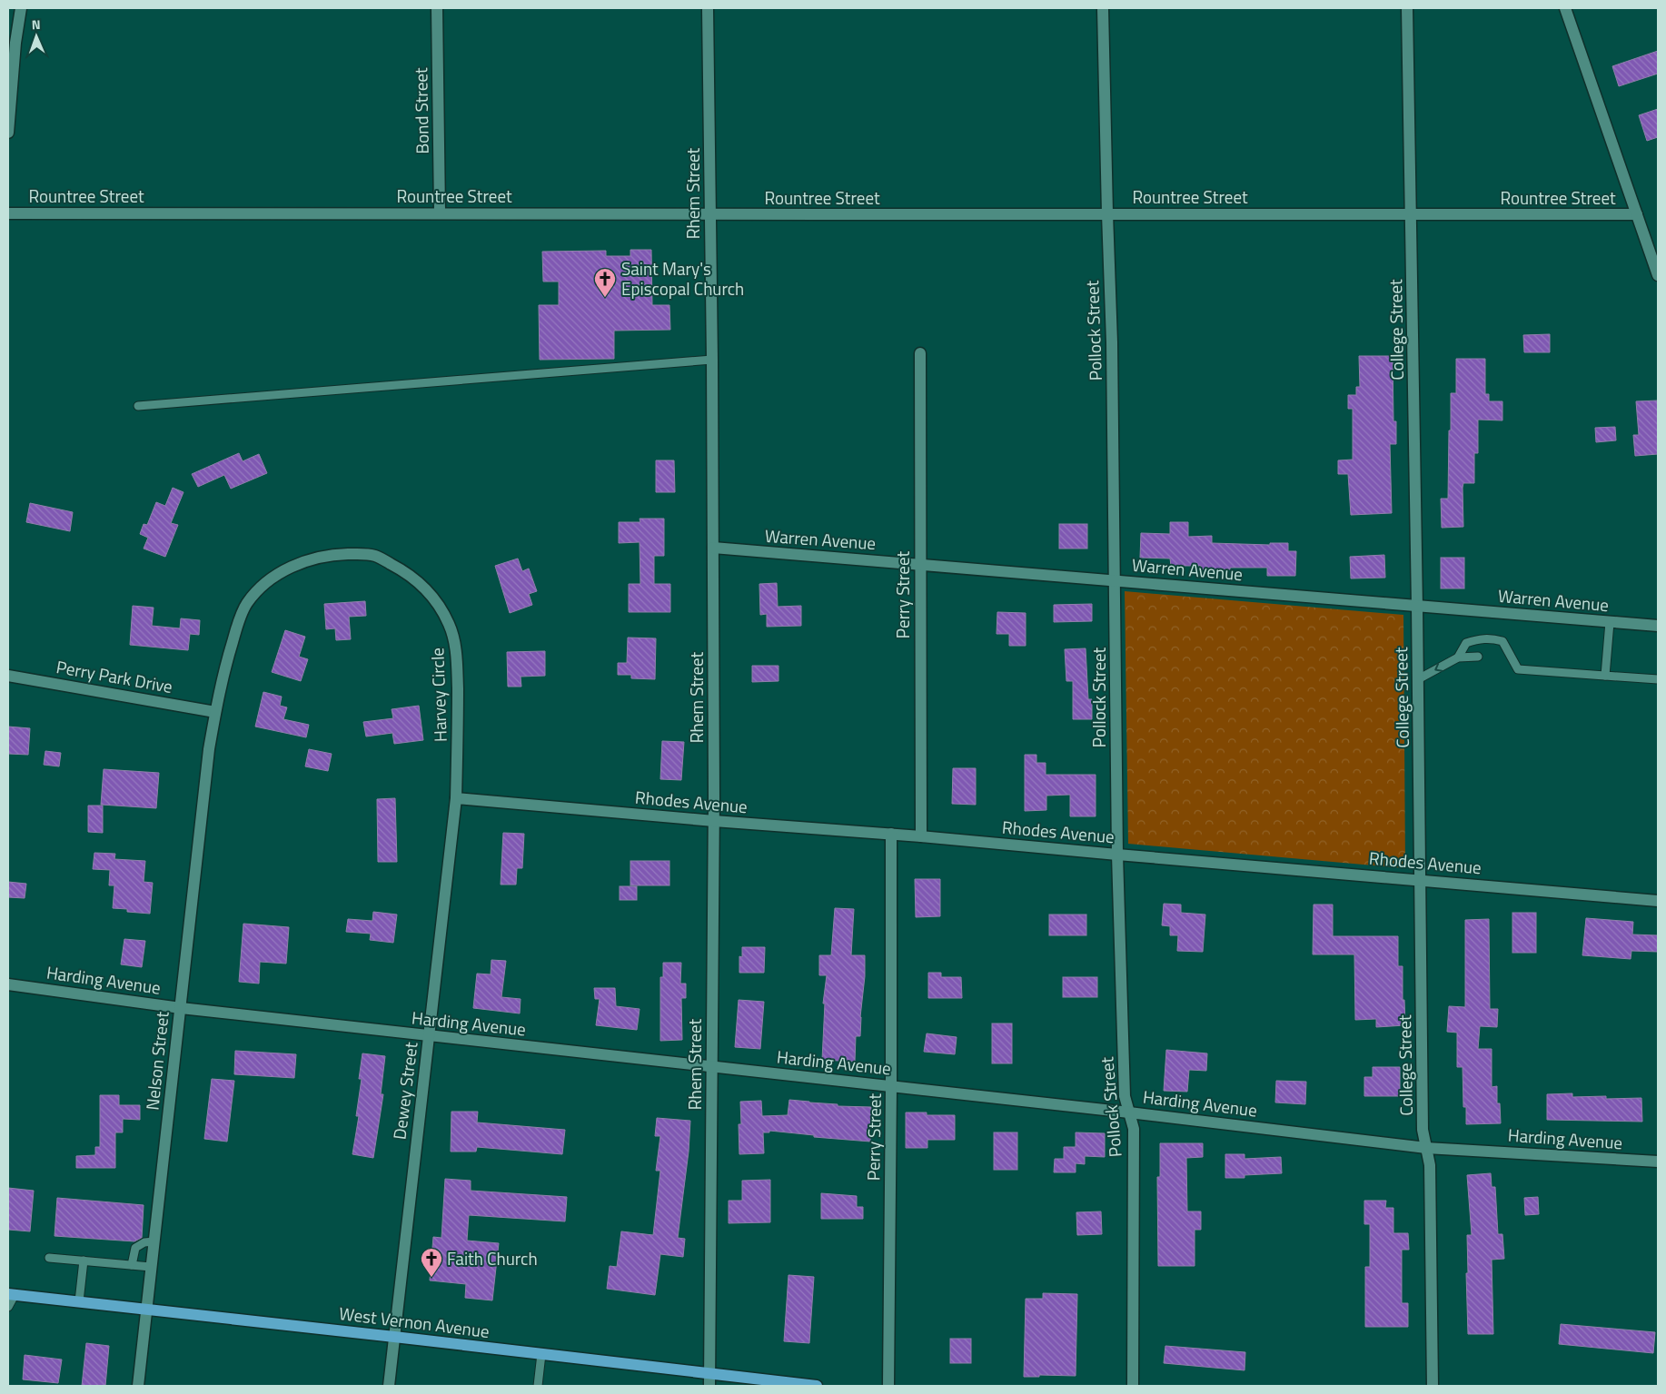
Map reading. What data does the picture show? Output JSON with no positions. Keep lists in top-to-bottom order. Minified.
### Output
{"streets":{"main road":["West Vernon Avenue"],"street":["Bond Street","Rhem Street","Rountree Street","College Street","Pollock Street","Warren Avenue","Perry Street","Perry Park Drive","Harvey Circle","Rhodes Avenue","Harding Avenue","Nelson Street","Dewey Street"]},"crossings":[["Bond Street","Rountree Street"],["Rhem Street","Rountree Street"],["Rhem Street","Warren Avenue"],["Rhem Street","Rhodes Avenue"],["Rhem Street","Harding Avenue"],["Rhem Street","West Vernon Avenue"],["Rountree Street","College Street"],["Rountree Street","Pollock Street"],["College Street","Warren Avenue"],["College Street","Rhodes Avenue"],["College Street","Harding Avenue"],["Pollock Street","Warren Avenue"],["Pollock Street","Rhodes Avenue"],["Pollock Street","Harding Avenue"],["Warren Avenue","Perry Street"],["Perry Street","Rhodes Avenue"],["Perry Street","Harding Avenue"],["Perry Park Drive","Harvey Circle"],["Perry Park Drive","Nelson Street"],["Harvey Circle","Rhodes Avenue"],["Harvey Circle","Nelson Street"],["Harvey Circle","Dewey Street"],["Rhodes Avenue","Dewey Street"],["Harding Avenue","Nelson Street"],["Harding Avenue","Dewey Street"],["Nelson Street","West Vernon Avenue"],["Dewey Street","West Vernon Avenue"]],"places":{"church":["Saint Mary's Episcopal Church","Faith Church"]},"north":"top"}
